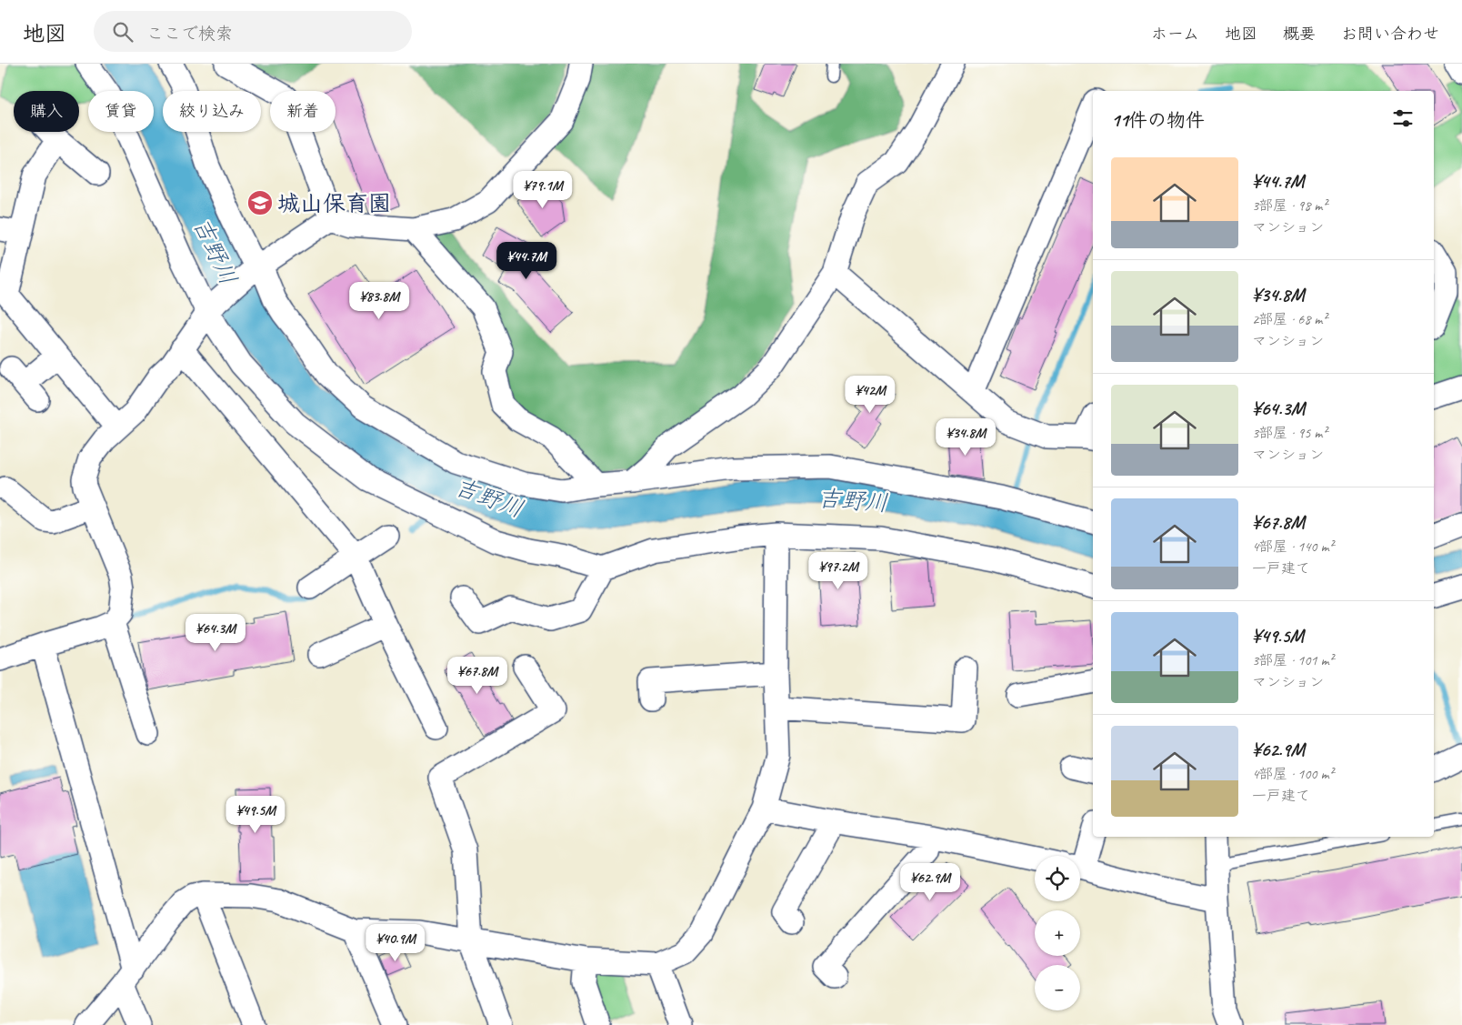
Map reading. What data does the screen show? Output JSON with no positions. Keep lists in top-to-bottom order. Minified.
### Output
{"water":["吉野川"],"places":{"school or university":["城山保育園"]},"page":{"header":"地図","search":"ここで検索","nav":["ホーム","地図","概要","お問い合わせ"],"chip":["購入","賃貸","絞り込み","新着"],"heading":"11件の物件","list":[{"name":"¥44.7M","note":"3部屋 · 98 m² · マンション"},{"name":"¥34.8M","note":"2部屋 · 68 m² · マンション"},{"name":"¥64.3M","note":"3部屋 · 95 m² · マンション"},{"name":"¥67.8M","note":"4部屋 · 140 m² · 一戸建て"},{"name":"¥49.5M","note":"3部屋 · 101 m² · マンション"},{"name":"¥62.9M","note":"4部屋 · 100 m² · 一戸建て"}],"price":["¥79.1M","¥44.7M","¥83.8M","¥42M","¥34.8M","¥97.2M","¥64.3M","¥67.8M","¥49.5M","¥62.9M","¥40.9M"],"map_buttons":["+","−"]}}
